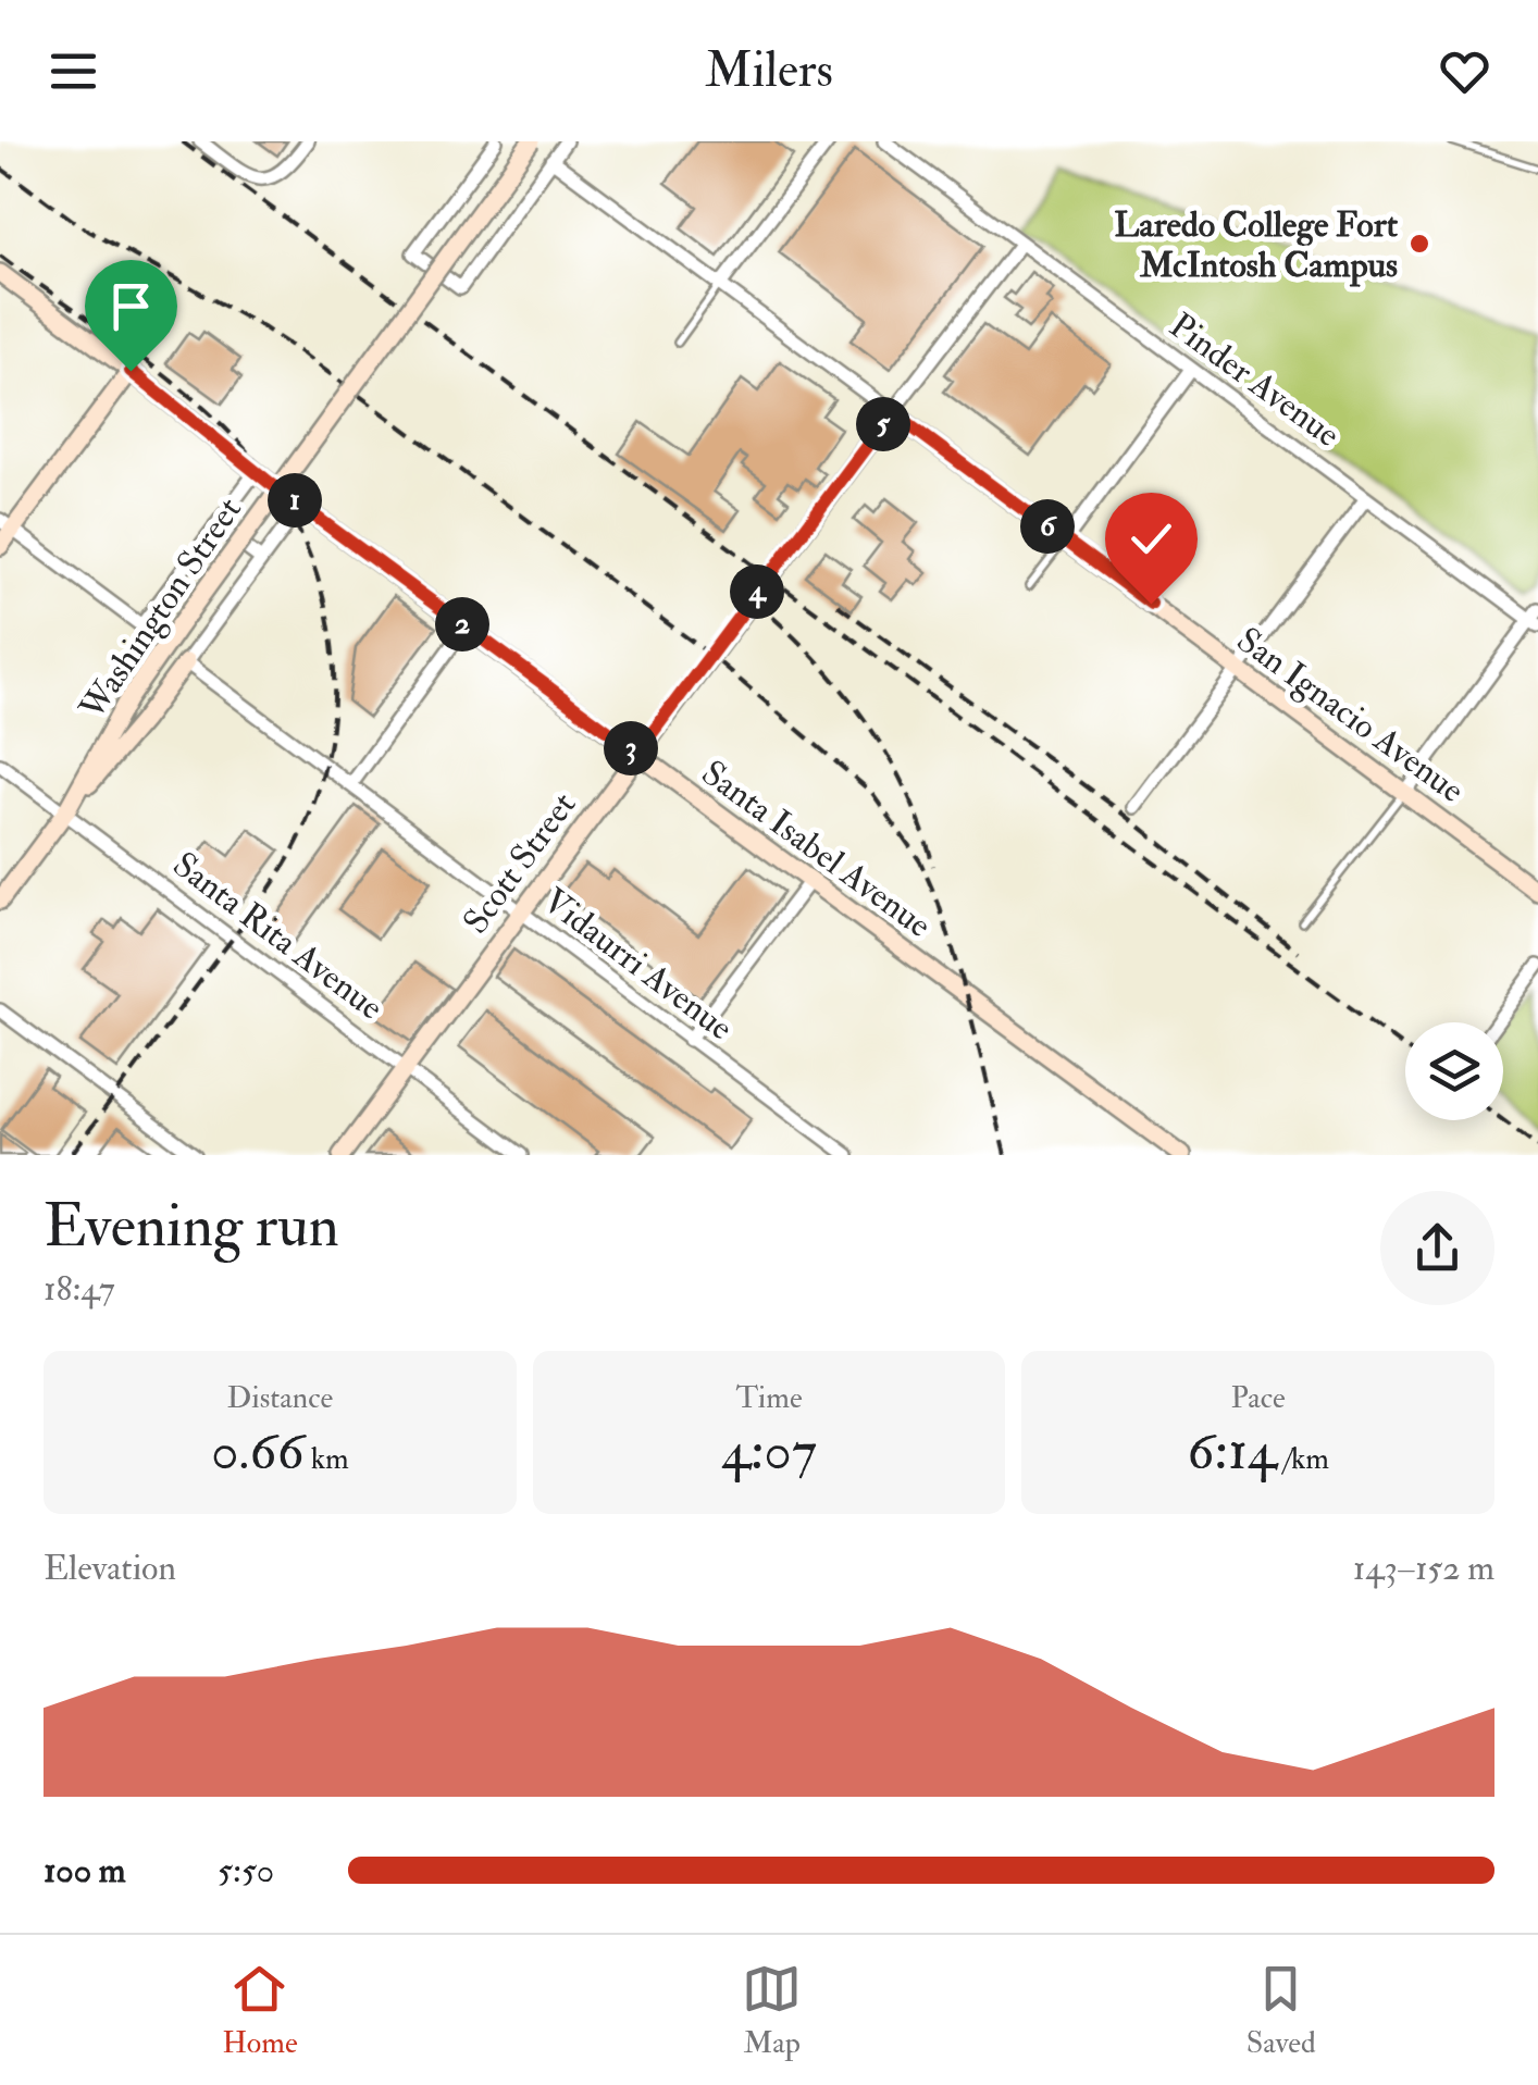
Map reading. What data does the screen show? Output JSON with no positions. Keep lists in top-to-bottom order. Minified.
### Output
{"streets":{"main road":["Washington Street","San Ignacio Avenue","Santa Isabel Avenue","Scott Street"],"street":["Pinder Avenue","Santa Rita Avenue","Vidaurri Avenue"]},"crossings":[["Pinder Avenue","Scott Street"],["Washington Street","Santa Isabel Avenue"],["Washington Street","Santa Rita Avenue"],["Washington Street","Vidaurri Avenue"],["San Ignacio Avenue","Scott Street"],["Santa Isabel Avenue","Scott Street"],["Scott Street","Santa Rita Avenue"],["Scott Street","Vidaurri Avenue"]],"places":["Laredo College Fort McIntosh Campus"],"page":{"header":"Milers","pins":["5","1","6","4","2","3"],"heading":["Evening run","18:47"],"stats":[["Distance","0.66 km"],["Time","4:07"],["Pace","6:14 /km"]],"chart":["Elevation","143–152 m"],"list":[{"name":"100 m","note":"5:50"}],"tabs":["Home","Map","Saved"]}}
